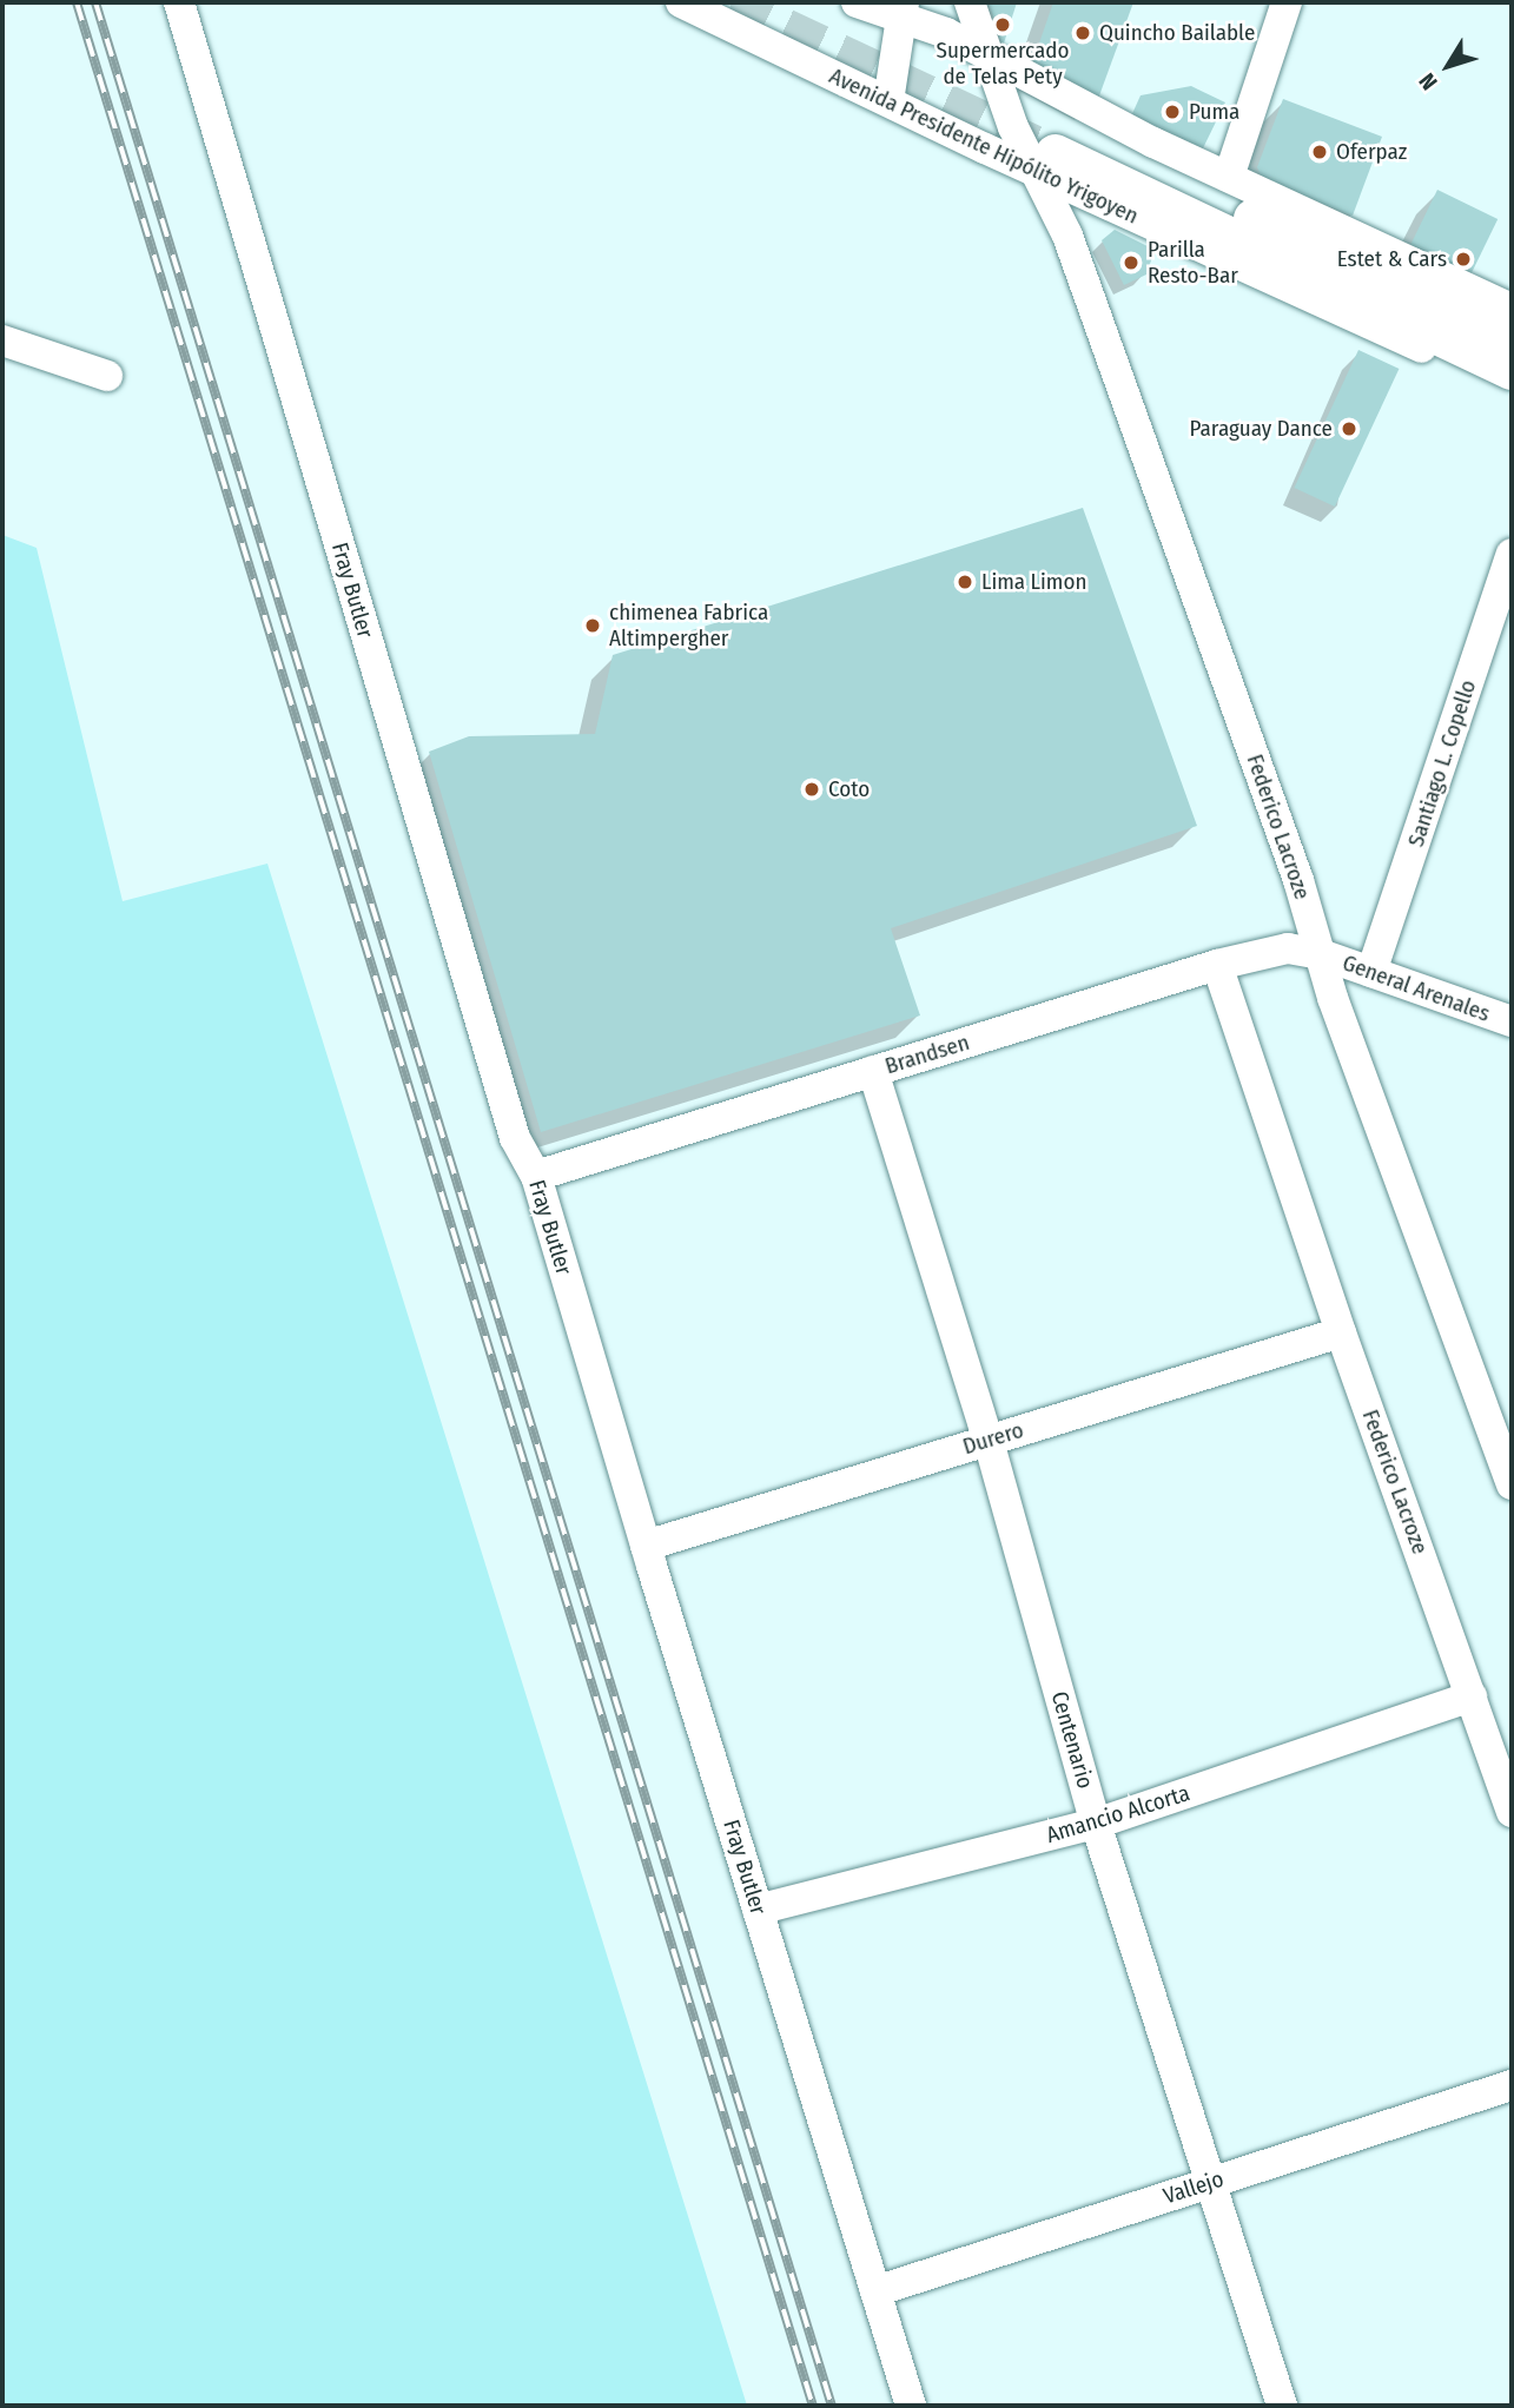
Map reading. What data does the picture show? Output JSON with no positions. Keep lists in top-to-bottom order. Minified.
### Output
{"streets":{"main road":["Avenida Presidente Hipólito Yrigoyen"],"street":["Fray Butler","Santiago L. Copello","Federico Lacroze","General Arenales","Brandsen","Durero","Centenario","Amancio Alcorta","Vallejo"]},"crossings":[["Avenida Presidente Hipólito Yrigoyen","Federico Lacroze"],["Fray Butler","Brandsen"],["Fray Butler","Durero"],["Fray Butler","Amancio Alcorta"],["Fray Butler","Vallejo"],["Santiago L. Copello","General Arenales"],["Federico Lacroze","General Arenales"],["Federico Lacroze","Brandsen"],["Federico Lacroze","Durero"],["Federico Lacroze","Amancio Alcorta"],["General Arenales","Brandsen"],["Brandsen","Centenario"],["Durero","Centenario"],["Centenario","Amancio Alcorta"],["Centenario","Vallejo"]],"places":["Supermercado de Telas Pety","Quincho Bailable","Puma","Oferpaz","Estet & Cars","Parilla Resto-Bar","Paraguay Dance","Lima Limon","chimenea Fabrica Altimpergher","Coto"],"north":"bottom left"}
